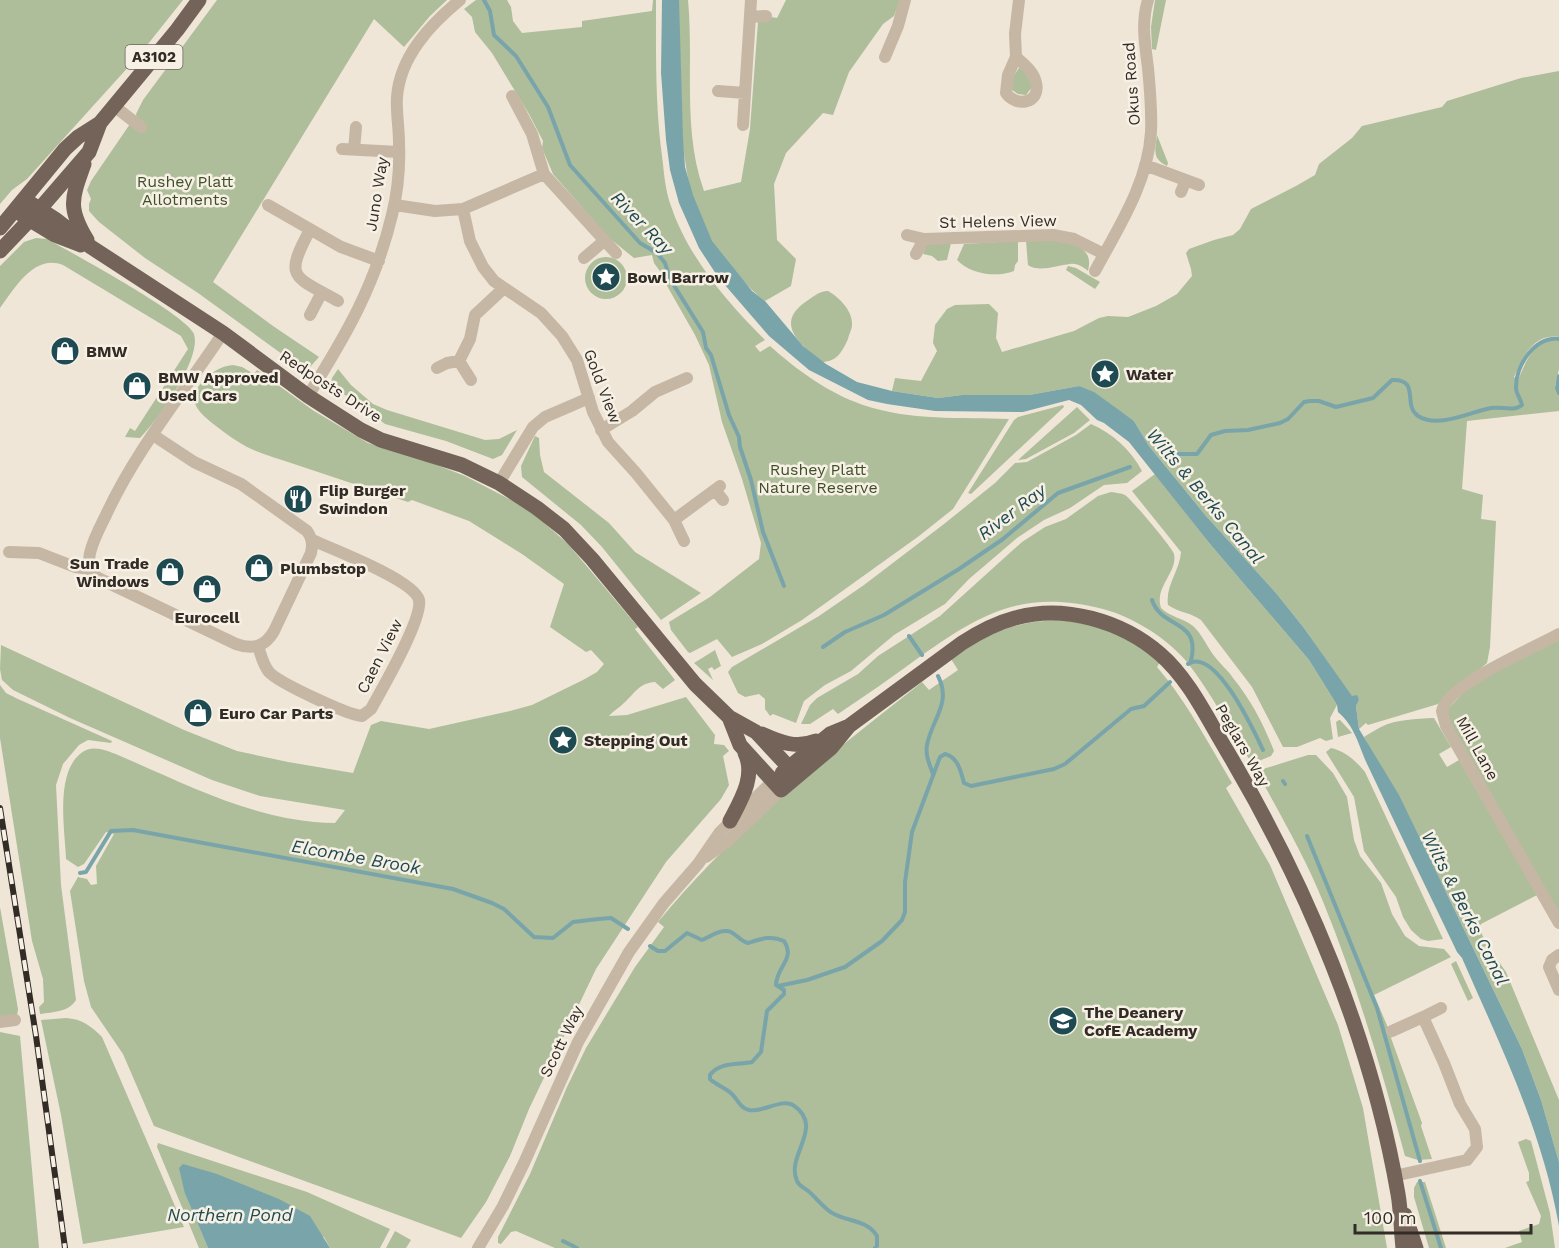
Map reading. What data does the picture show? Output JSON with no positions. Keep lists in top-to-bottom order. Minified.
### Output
{"streets":{"main road":["A3102","Redposts Drive","Peglars Way"],"street":["Okus Road","Juno Way","St Helens View","Gold View","Caen View","Mill Lane","Scott Way"]},"crossings":[["A3102","Redposts Drive"],["Okus Road","St Helens View"],["Juno Way","Redposts Drive"],["Redposts Drive","Peglars Way"],["Redposts Drive","Scott Way"],["Peglars Way","Scott Way"]],"water":["River Ray","Wilts & Berks Canal","Elcombe Brook","Northern Pond"],"parks":["Rushey Platt Allotments","Rushey Platt Nature Reserve"],"places":{"place":["Bowl Barrow","Water","Stepping Out"],"shop":["BMW","BMW Approved Used Cars","Plumbstop","Sun Trade Windows","Eurocell","Euro Car Parts"],"restaurant":["Flip Burger Swindon"],"school or university":["The Deanery CofE Academy"]},"scale_bar":"100 m"}
